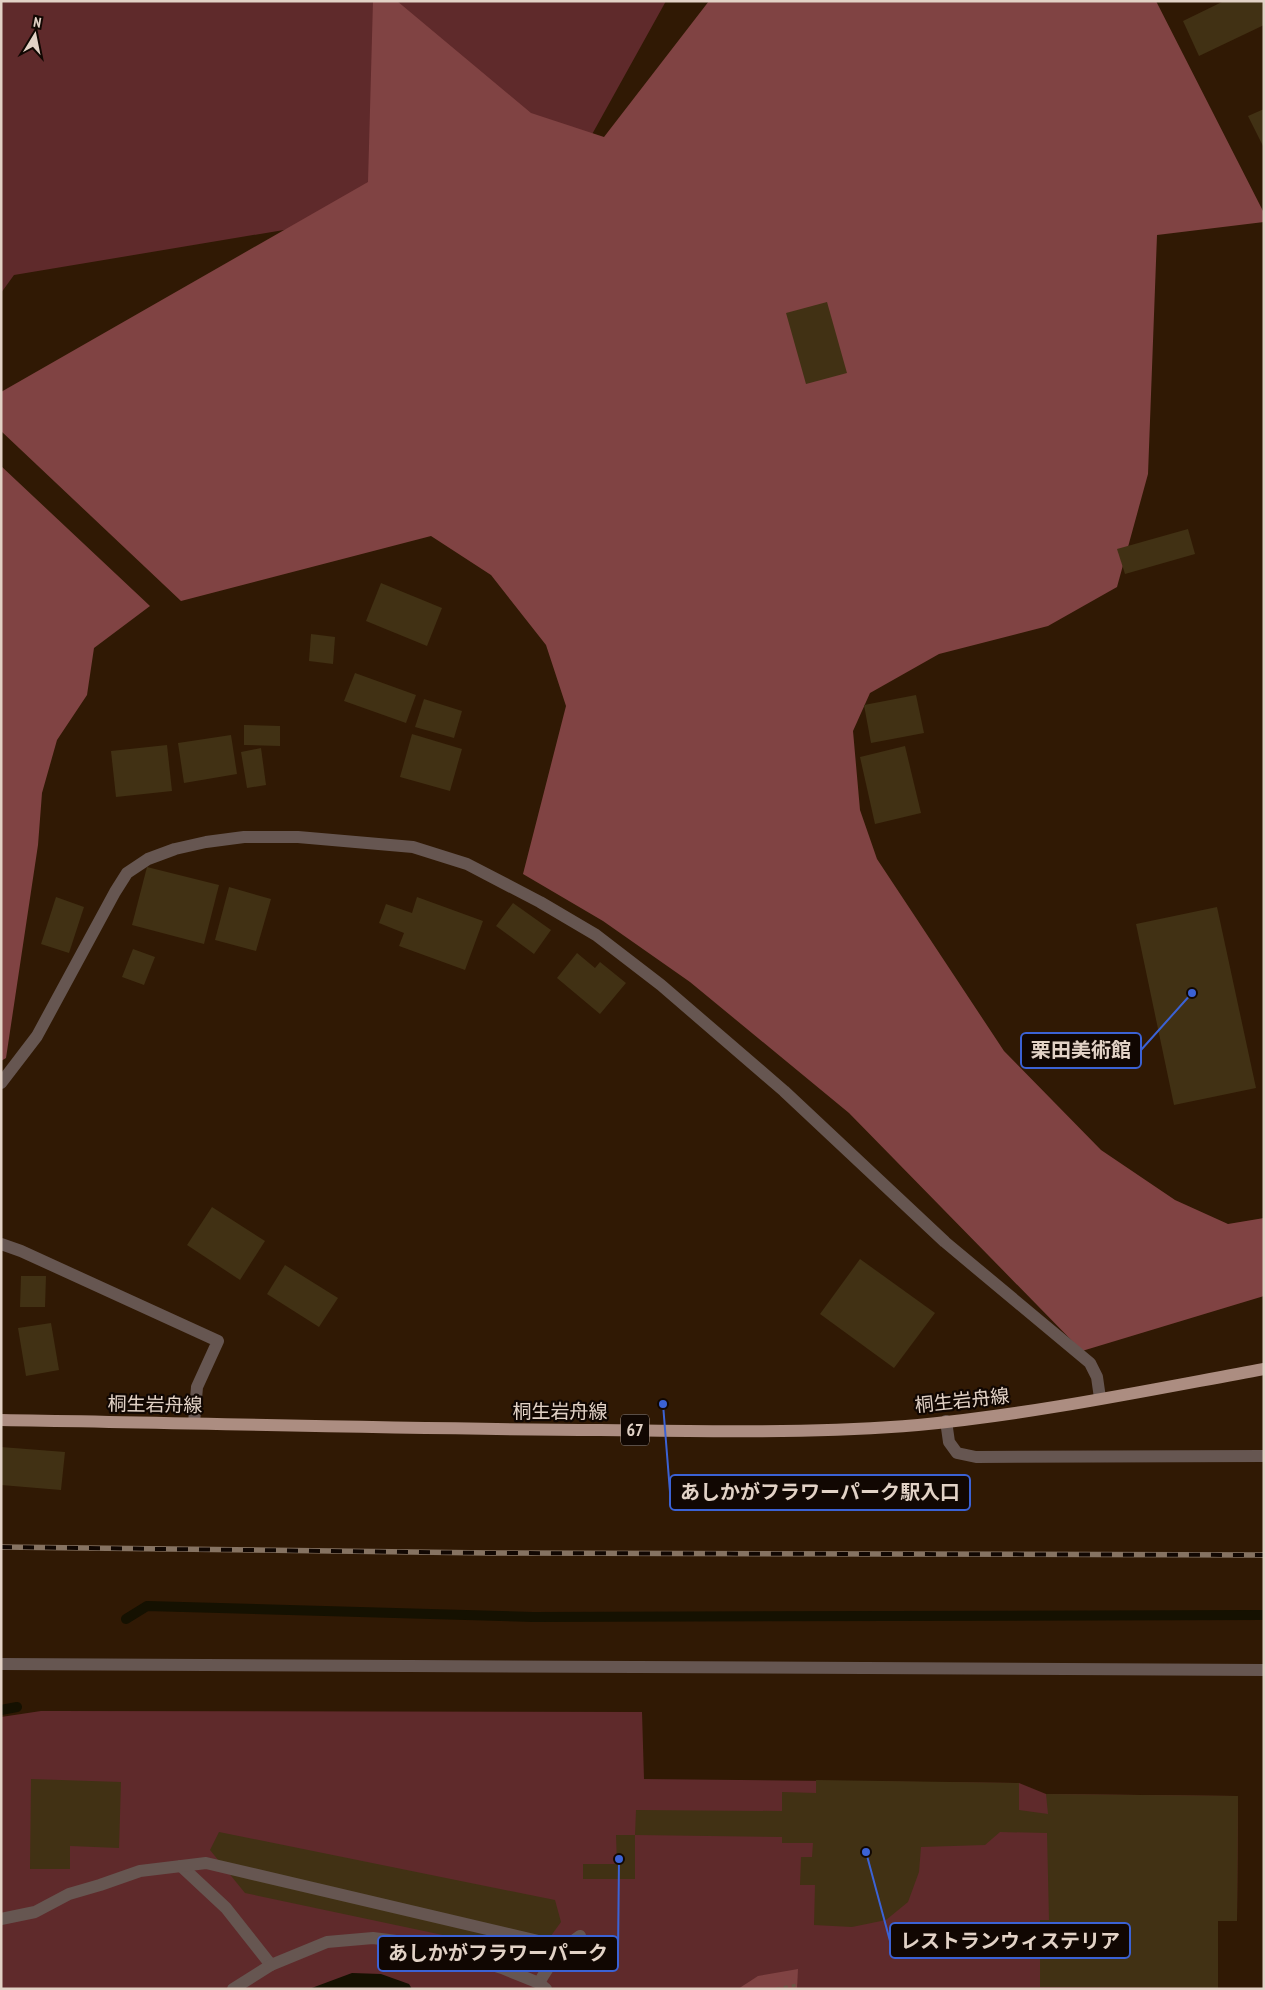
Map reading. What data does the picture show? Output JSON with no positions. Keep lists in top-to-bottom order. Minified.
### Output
{"streets":{"main road":["桐生岩舟線","67"]},"places":["栗田美術館","あしかがフラワーパーク駅入口","レストランウィステリア","あしかがフラワーパーク"],"north":"top"}
